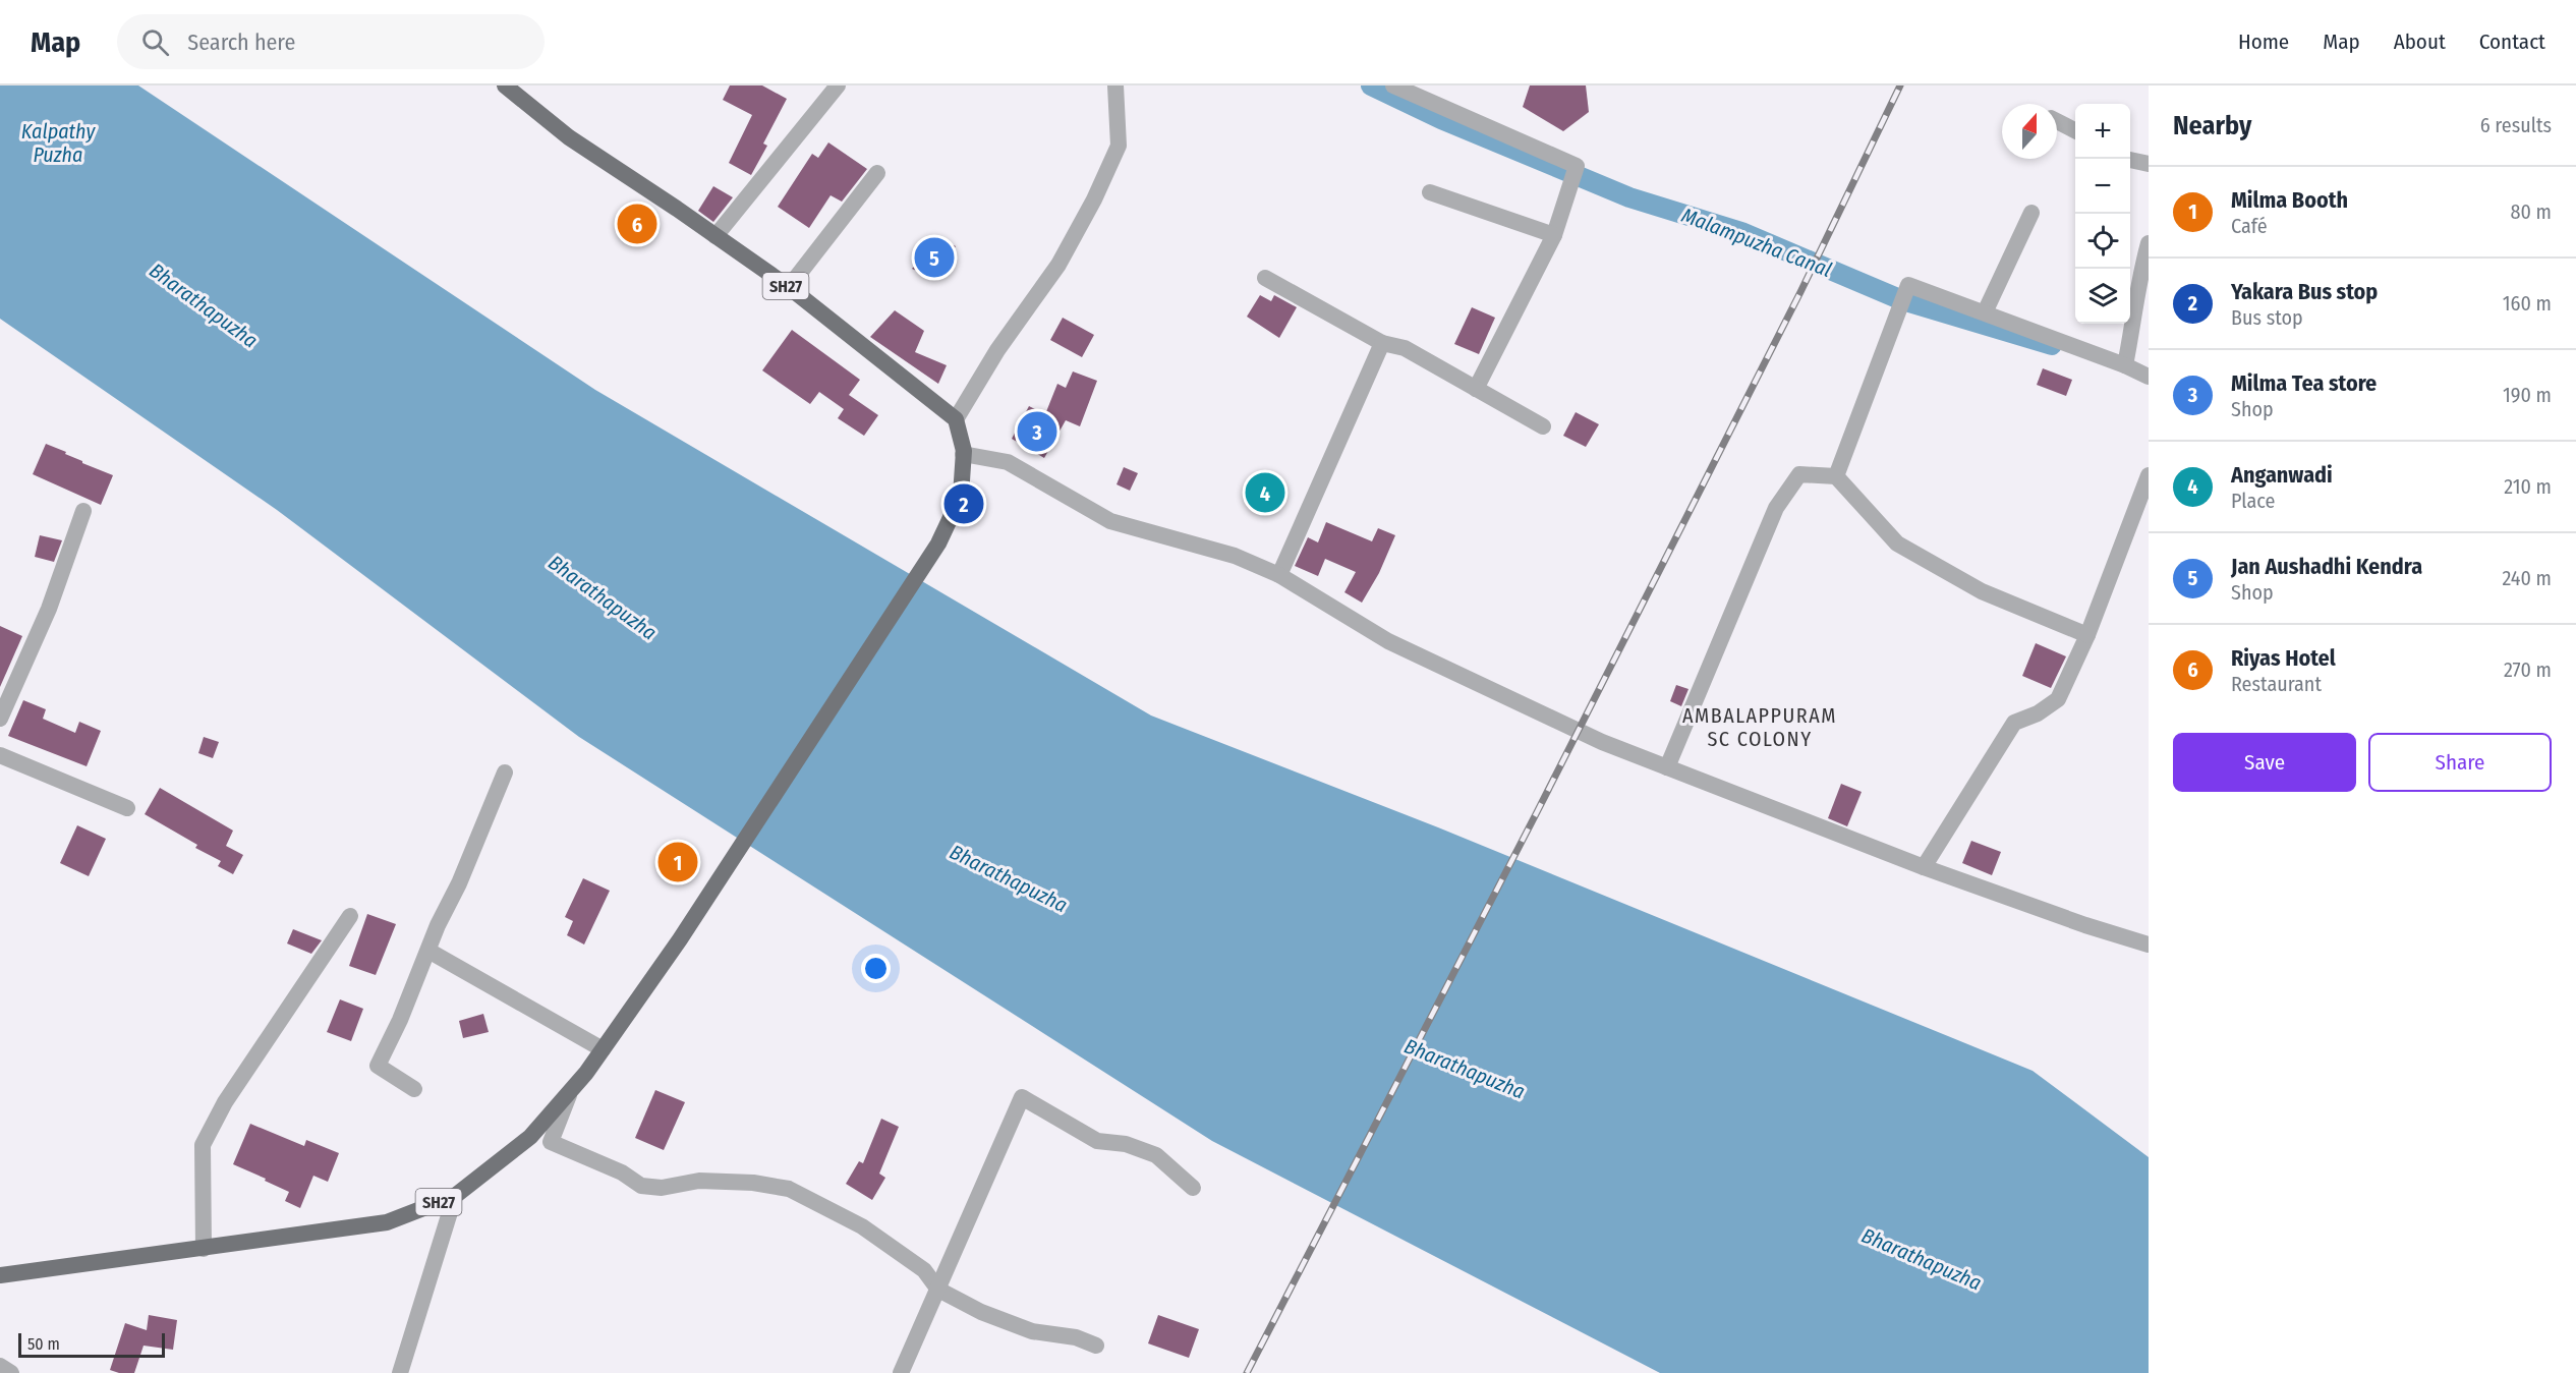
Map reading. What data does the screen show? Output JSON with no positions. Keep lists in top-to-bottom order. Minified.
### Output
{"streets":{"main road":["SH27"]},"districts":["AMBALAPPURAM SC COLONY"],"water":["Kalpathy Puzha","Malampuzha Canal","Bharathapuzha"],"scale_bar":"50 m","north":"top","page":{"header":"Map","search":"Search here","nav":["Home","Map","About","Contact"],"heading":["Nearby","6 results"],"map_buttons":["+","−"],"list":[{"mark":"1","name":"Milma Booth","note":"Café","value":"80 m"},{"mark":"2","name":"Yakara Bus stop","note":"Bus stop","value":"160 m"},{"mark":"3","name":"Milma Tea store","note":"Shop","value":"190 m"},{"mark":"4","name":"Anganwadi","note":"Place","value":"210 m"},{"mark":"5","name":"Jan Aushadhi Kendra","note":"Shop","value":"240 m"},{"mark":"6","name":"Riyas Hotel","note":"Restaurant","value":"270 m"}],"pins":["6","5","3","4","2","1"],"buttons":["Save","Share"],"scale":"50 m"}}
